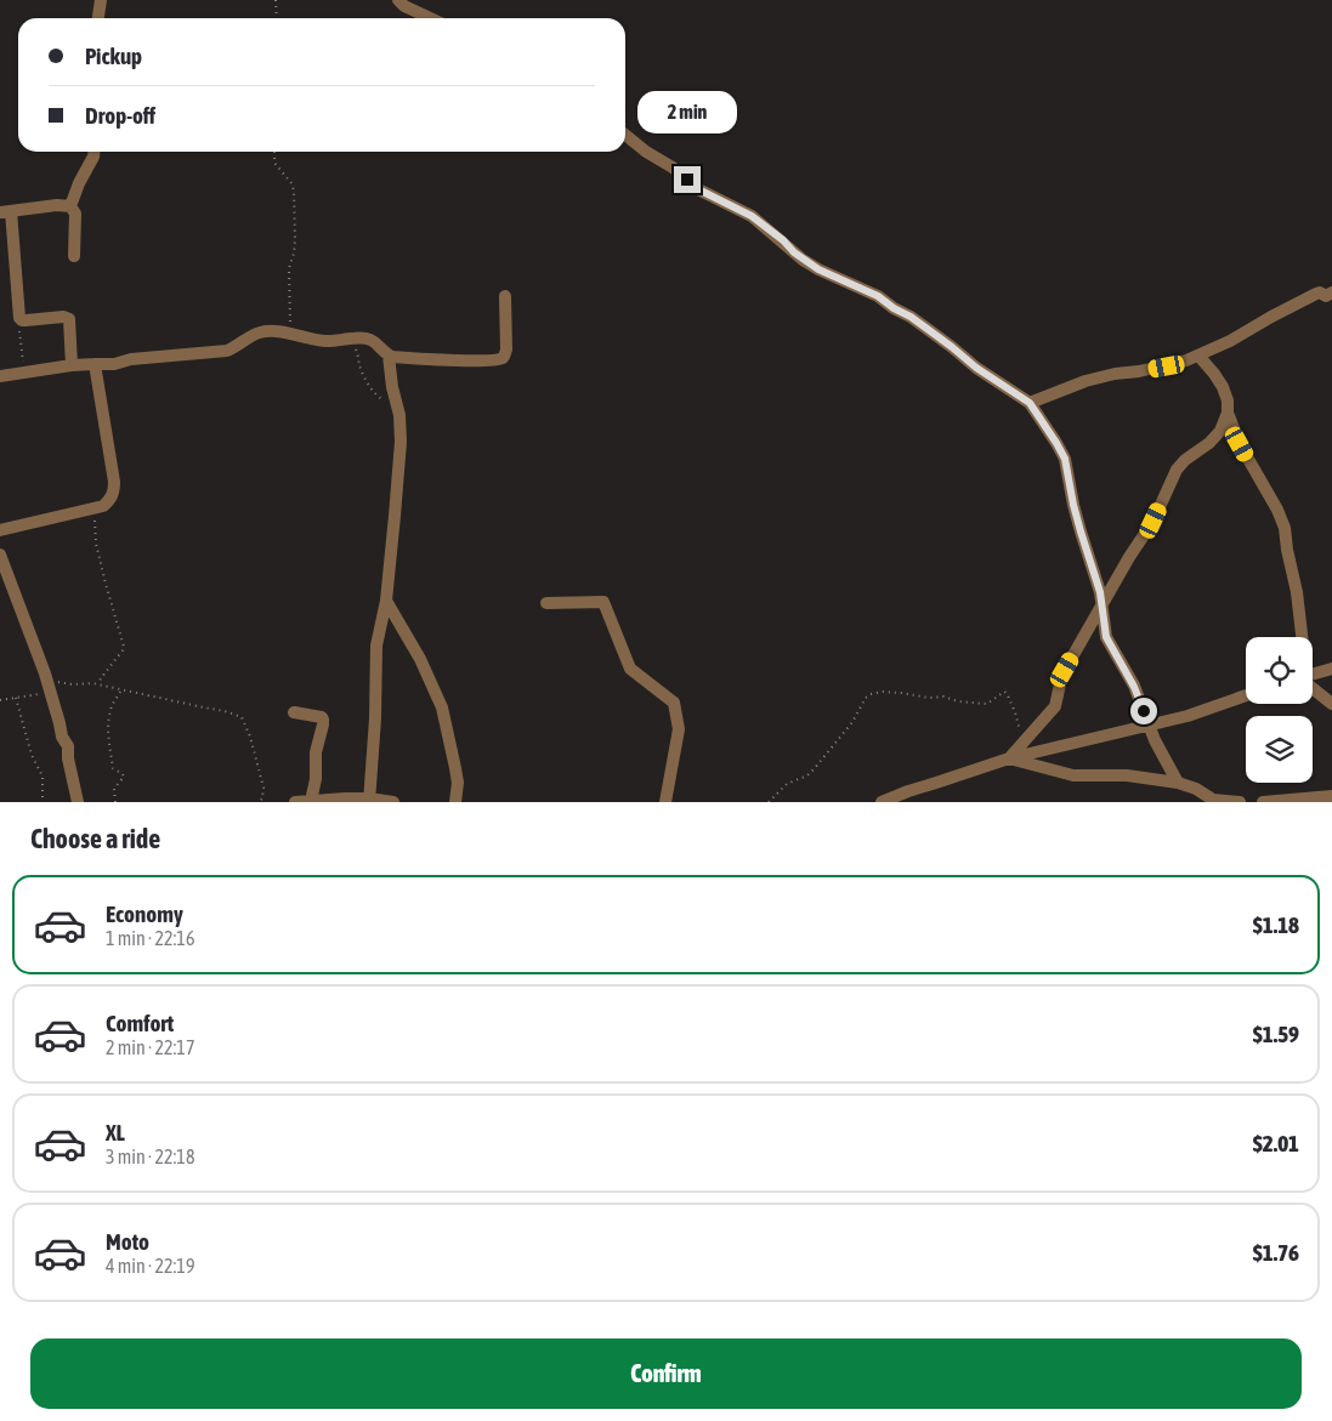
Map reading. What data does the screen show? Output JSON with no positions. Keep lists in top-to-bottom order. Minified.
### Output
{"page":{"banner":["Pickup","Drop-off"],"bubble":"2 min","heading":"Choose a ride","list":[{"name":"Economy","note":"1 min · 22:16","value":"$1.18"},{"name":"Comfort","note":"2 min · 22:17","value":"$1.59"},{"name":"XL","note":"3 min · 22:18","value":"$2.01"},{"name":"Moto","note":"4 min · 22:19","value":"$1.76"}],"buttons":"Confirm"}}
